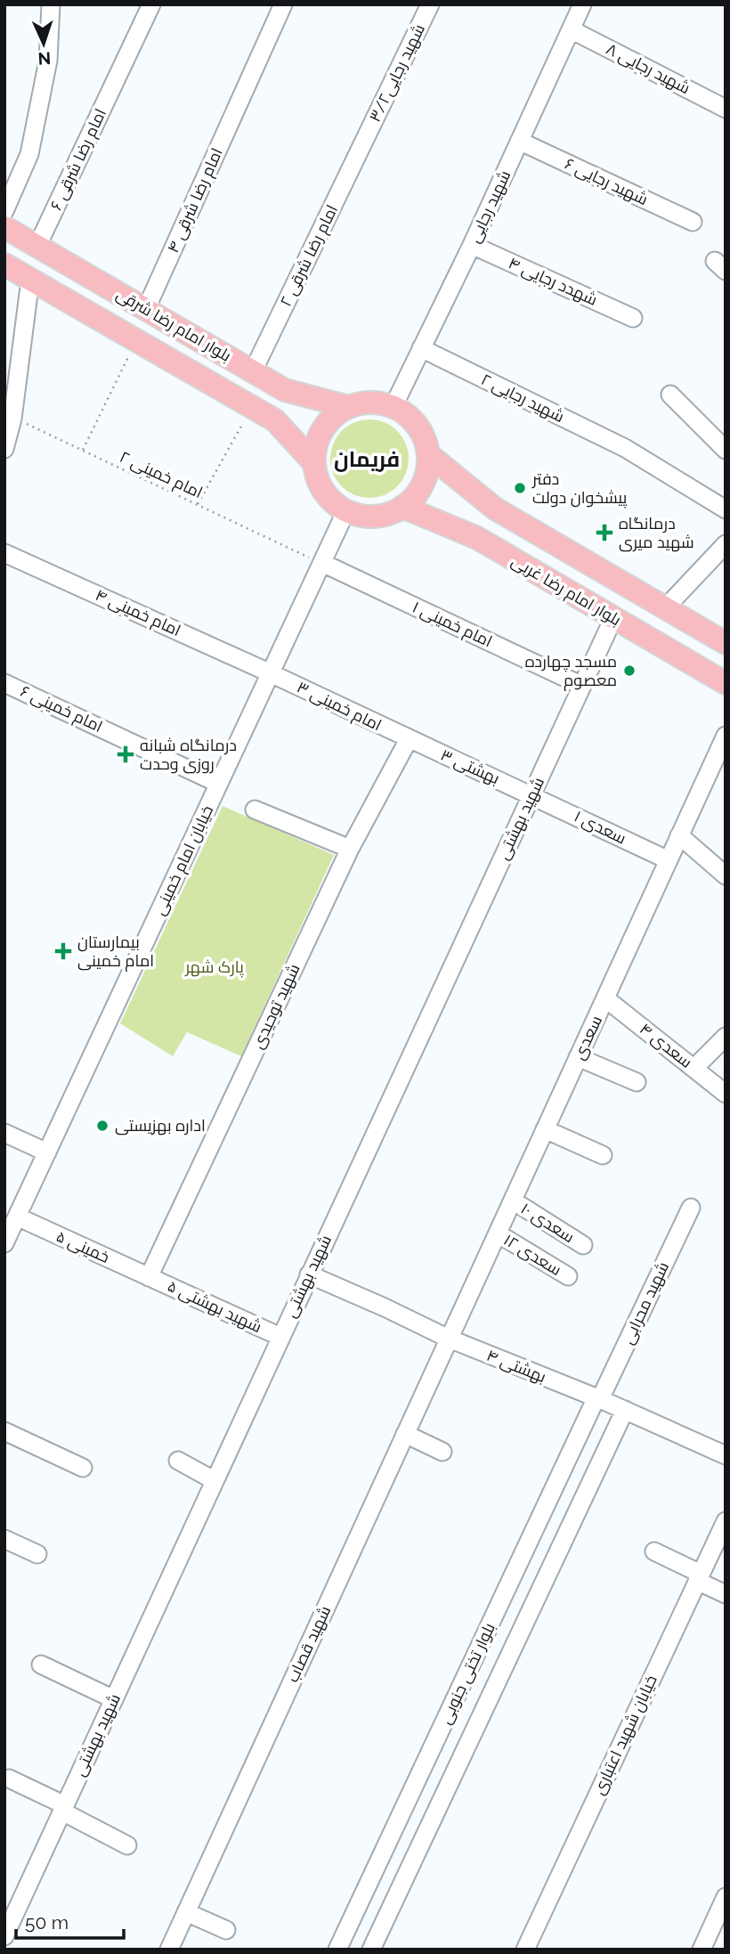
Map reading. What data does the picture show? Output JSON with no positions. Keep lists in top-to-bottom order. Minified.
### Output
{"streets":{"main road":["بلوار امام رضا شرقی","بلوار امام رضا غربی"],"street":["شهید رجایی ۸","شهید رجایی۳/۲","امام رضا شرقی ۶","شهید رجایی ۶","امام رضا شرقی ۴","شهید رجایی","امام رضا شرقی ۲","شهدد رجایی ۴","شهید رجایی ۲","امام خمینی ۴","امام خمینی ۱","امام خمینی ۳","امام خمینی ۶","بهشتی ۳","شهید بهشتی","سعدی ۱","خیابان امام خمینی","شهید توحیدی","سعدی","سعدی ۴","سعدی ۱۰","خمینی ۵","سعدی ۱۲","شهید محرابی","شهید بهشتی ۵","بهشتی ۴","شهید قصاب","بلوار تختی جنوبی","خیابان شهید اعتباری"],"path":["امام خمینی ۲"]},"crossings":[["شهید رجایی ۸","شهید رجایی"],["شهید رجایی۳/۲","امام رضا شرقی ۲"],["امام رضا شرقی ۶","بلوار امام رضا شرقی"],["شهید رجایی ۶","شهید رجایی"],["امام رضا شرقی ۴","بلوار امام رضا شرقی"],["شهید رجایی","شهدد رجایی ۴"],["شهید رجایی","بلوار امام رضا شرقی"],["شهید رجایی","شهید رجایی ۲"],["شهید رجایی","بلوار امام رضا غربی"],["شهید رجایی","خیابان امام خمینی"],["امام رضا شرقی ۲","بلوار امام رضا شرقی"],["بلوار امام رضا شرقی","بلوار امام رضا غربی"],["بلوار امام رضا شرقی","خیابان امام خمینی"],["بلوار امام رضا غربی","شهید بهشتی"],["بلوار امام رضا غربی","خیابان امام خمینی"],["امام خمینی ۴","امام خمینی ۳"],["امام خمینی ۴","خیابان امام خمینی"],["امام خمینی ۱","شهید بهشتی"],["امام خمینی ۱","خیابان امام خمینی"],["امام خمینی ۳","بهشتی ۳"],["امام خمینی ۳","خیابان امام خمینی"],["امام خمینی ۳","شهید توحیدی"],["امام خمینی ۶","خیابان امام خمینی"],["بهشتی ۳","شهید بهشتی"],["بهشتی ۳","سعدی ۱"],["بهشتی ۳","شهید توحیدی"],["شهید بهشتی","سعدی ۱"],["شهید بهشتی","شهید بهشتی ۵"],["شهید بهشتی","بهشتی ۴"],["سعدی ۱","سعدی"],["خیابان امام خمینی","خمینی ۵"],["شهید توحیدی","خمینی ۵"],["شهید توحیدی","شهید بهشتی ۵"],["سعدی","سعدی ۴"],["سعدی","سعدی ۱۰"],["سعدی","سعدی ۱۲"],["سعدی","بهشتی ۴"],["سعدی","شهید قصاب"],["خمینی ۵","شهید بهشتی ۵"],["شهید محرابی","بهشتی ۴"],["شهید محرابی","بلوار تختی جنوبی"],["بهشتی ۴","شهید قصاب"],["بهشتی ۴","بلوار تختی جنوبی"]],"districts":["فریمان"],"parks":["پارک شهر"],"places":{"other":["دفتر پیشخوان دولت","مسجد چهارده معصوم","اداره بهزیستی"],"health":["درمانگاه شهید میری","درمانگاه شبانه روزی وحدت","بیمارستان امام خمینی"]},"scale_bar":"50 m","north":"bottom"}
